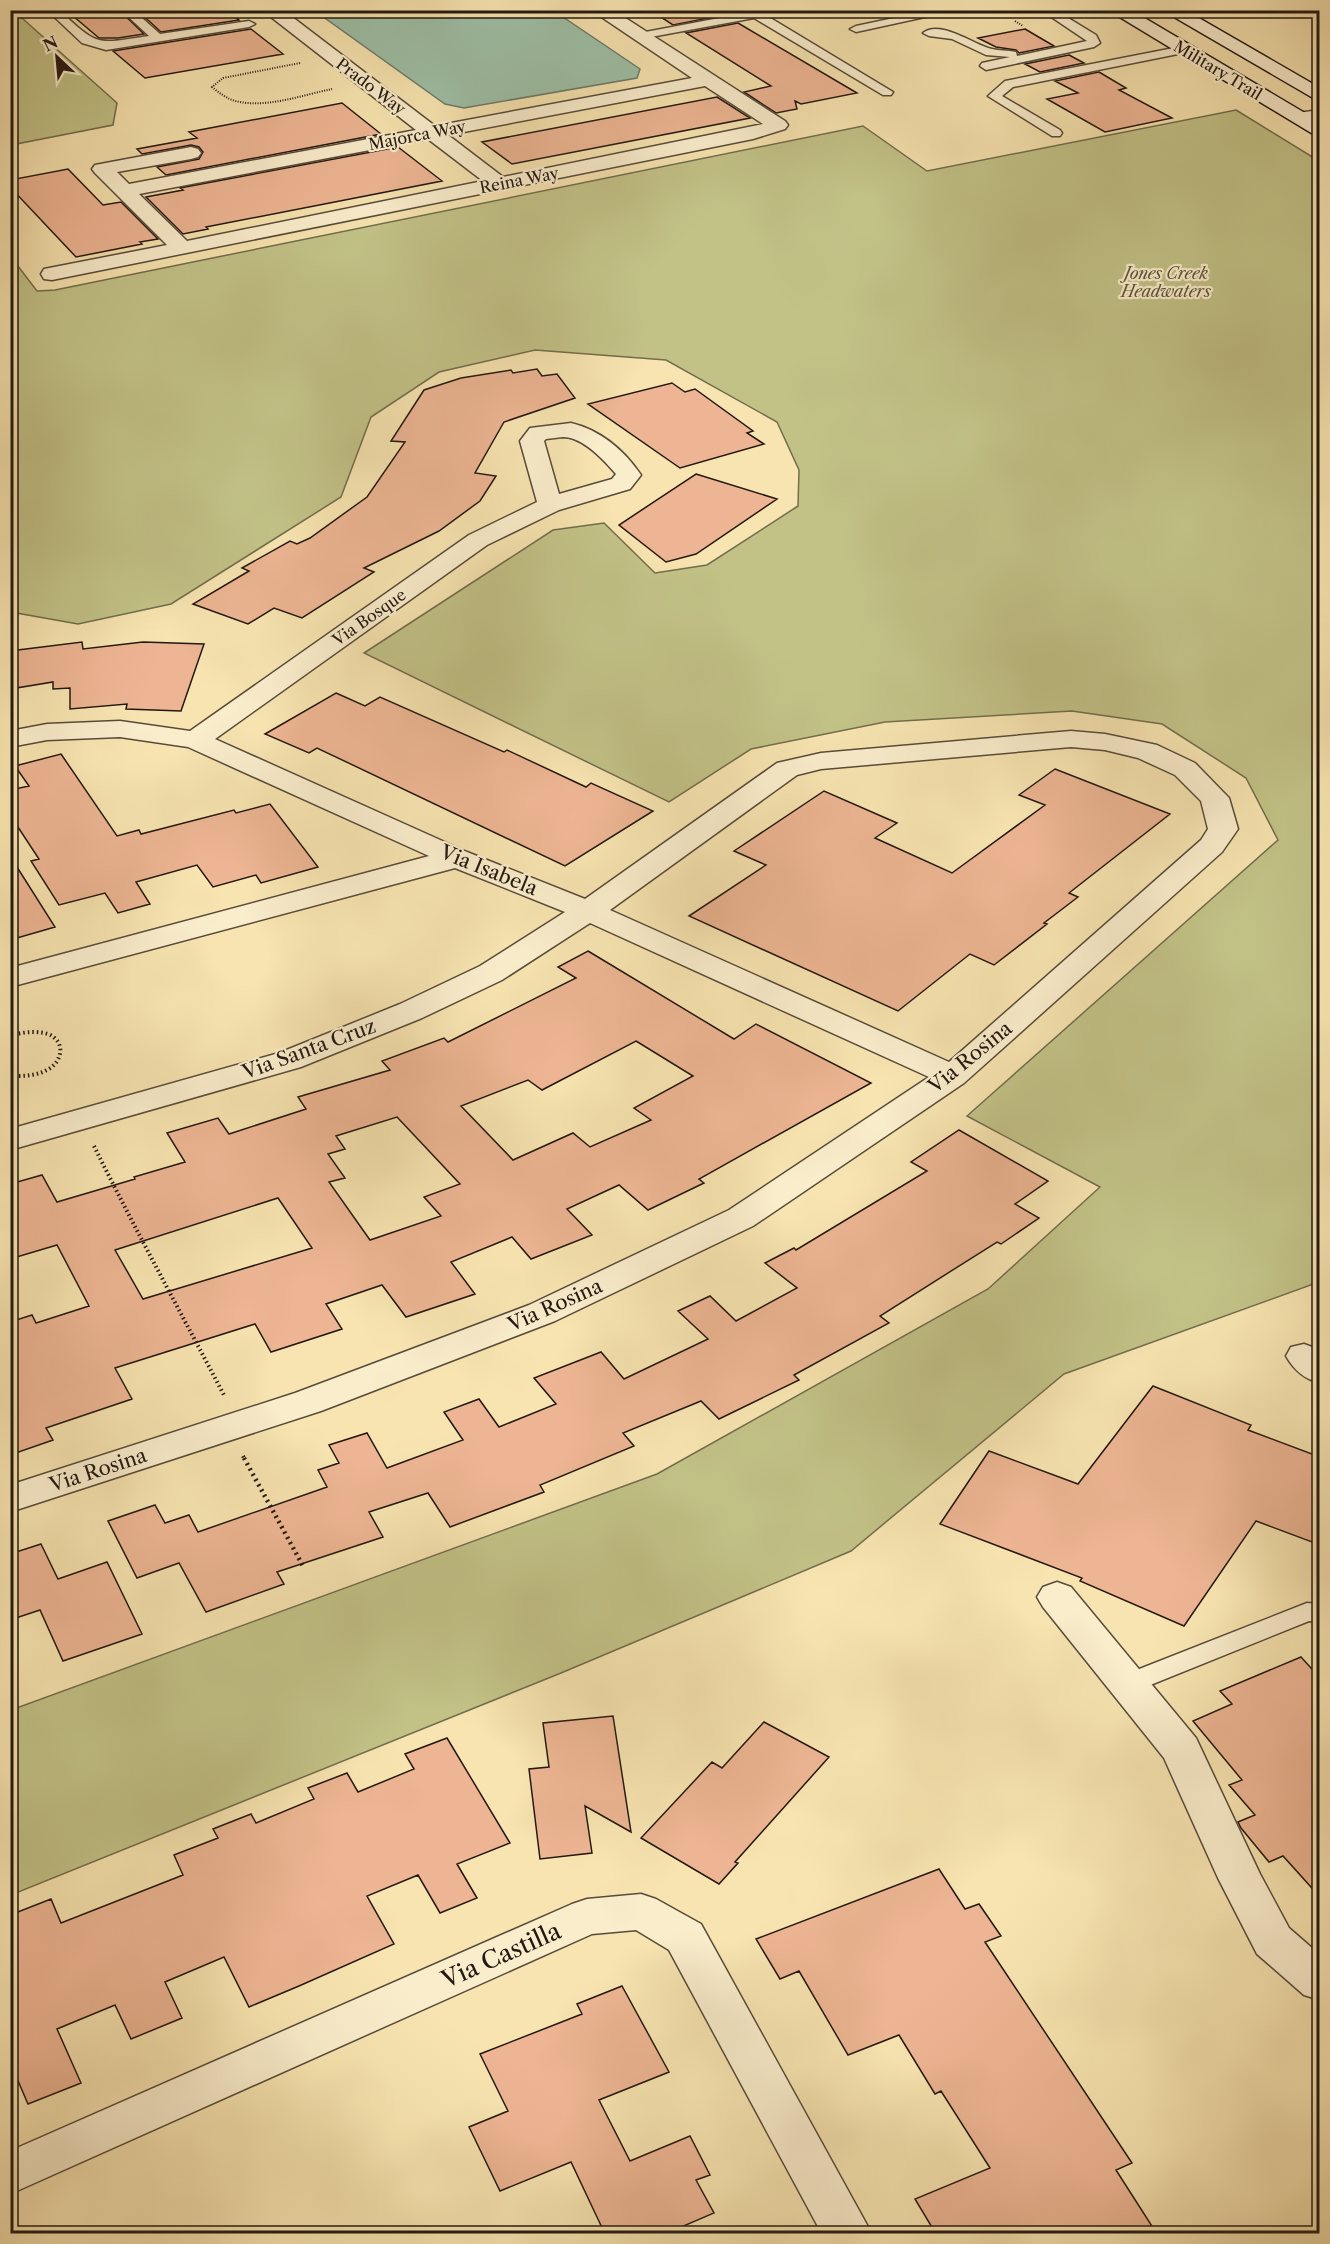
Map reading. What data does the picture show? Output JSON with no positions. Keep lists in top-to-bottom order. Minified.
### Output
{"streets":{"street":["Military Trail","Prado Way","Majorca Way","Reina Way","Via Bosque","Via Isabela","Via Santa Cruz","Via Rosina","Via Castilla"]},"crossings":[["Prado Way","Majorca Way"],["Prado Way","Reina Way"],["Majorca Way","Reina Way"],["Via Bosque","Via Isabela"],["Via Isabela","Via Santa Cruz"],["Via Isabela","Via Rosina"],["Via Santa Cruz","Via Rosina"]],"parks":["Jones Creek Headwaters"],"north":"top left"}
